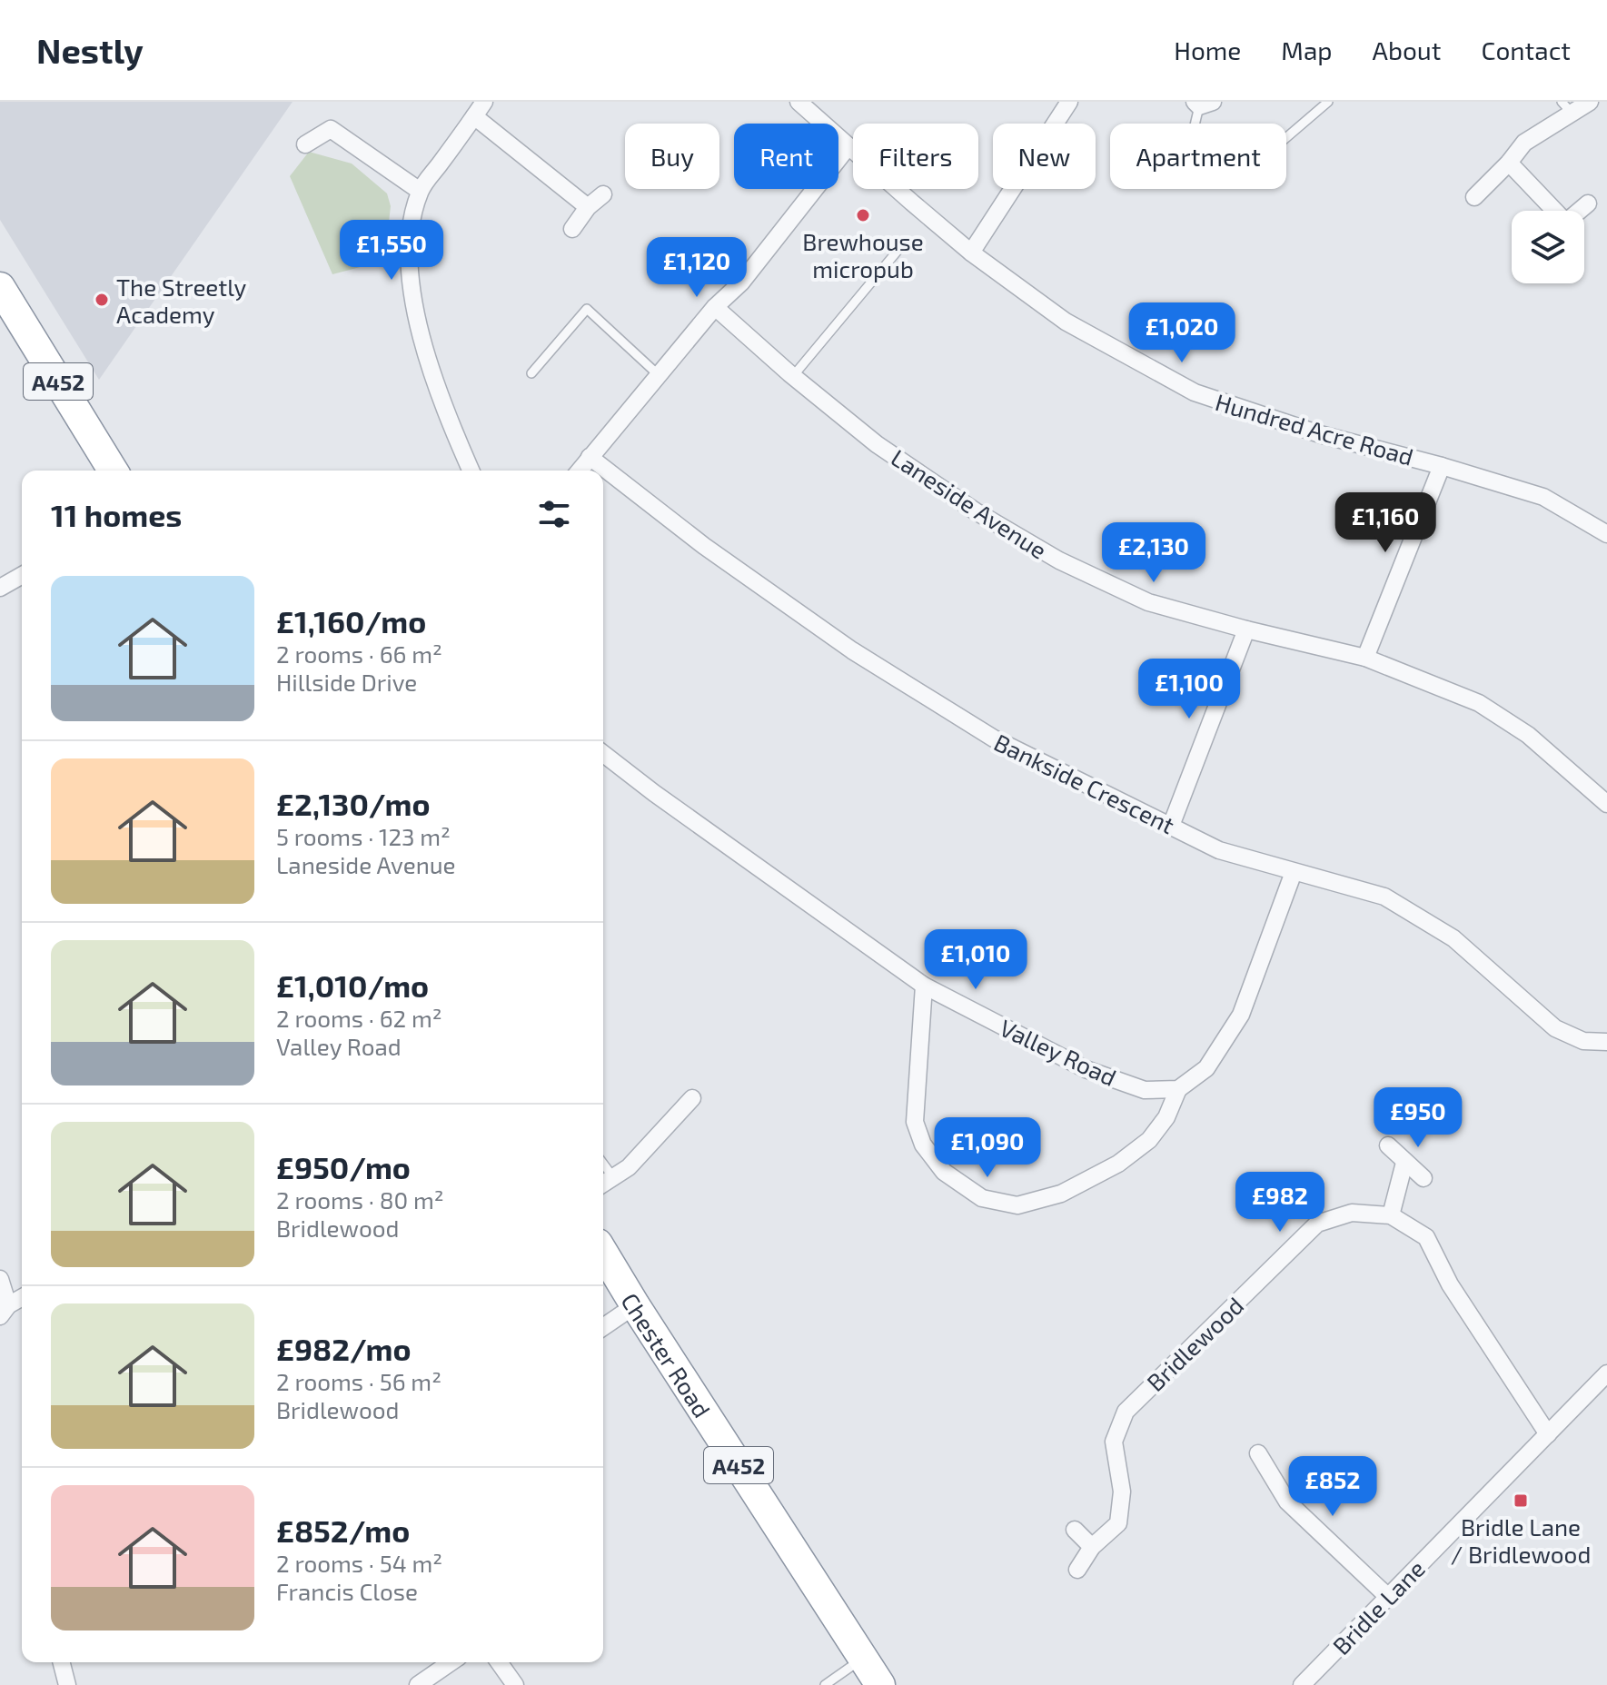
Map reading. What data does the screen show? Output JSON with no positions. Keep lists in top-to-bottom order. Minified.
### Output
{"streets":{"highway":["A452","Chester Road"],"street":["Hundred Acre Road","Laneside Avenue","Bankside Crescent","Valley Road","Bridlewood","Bridle Lane"]},"crossings":[["Bridlewood","Bridle Lane"]],"places":{"other":["Brewhouse micropub","The Streetly Academy"],"transit":["Bridle Lane / Bridlewood"]},"page":{"header":"Nestly","nav":["Home","Map","About","Contact"],"chip":["Buy","Rent","Filters","New","Apartment"],"price":["£1,550","£1,120","£1,020","£1,160","£2,130","£1,100","£1,010","£950","£1,090","£982","£852"],"heading":"11 homes","list":[{"name":"£1,160/mo","note":"2 rooms · 66 m² · Hillside Drive"},{"name":"£2,130/mo","note":"5 rooms · 123 m² · Laneside Avenue"},{"name":"£1,010/mo","note":"2 rooms · 62 m² · Valley Road"},{"name":"£950/mo","note":"2 rooms · 80 m² · Bridlewood"},{"name":"£982/mo","note":"2 rooms · 56 m² · Bridlewood"},{"name":"£852/mo","note":"2 rooms · 54 m² · Francis Close"}]}}
